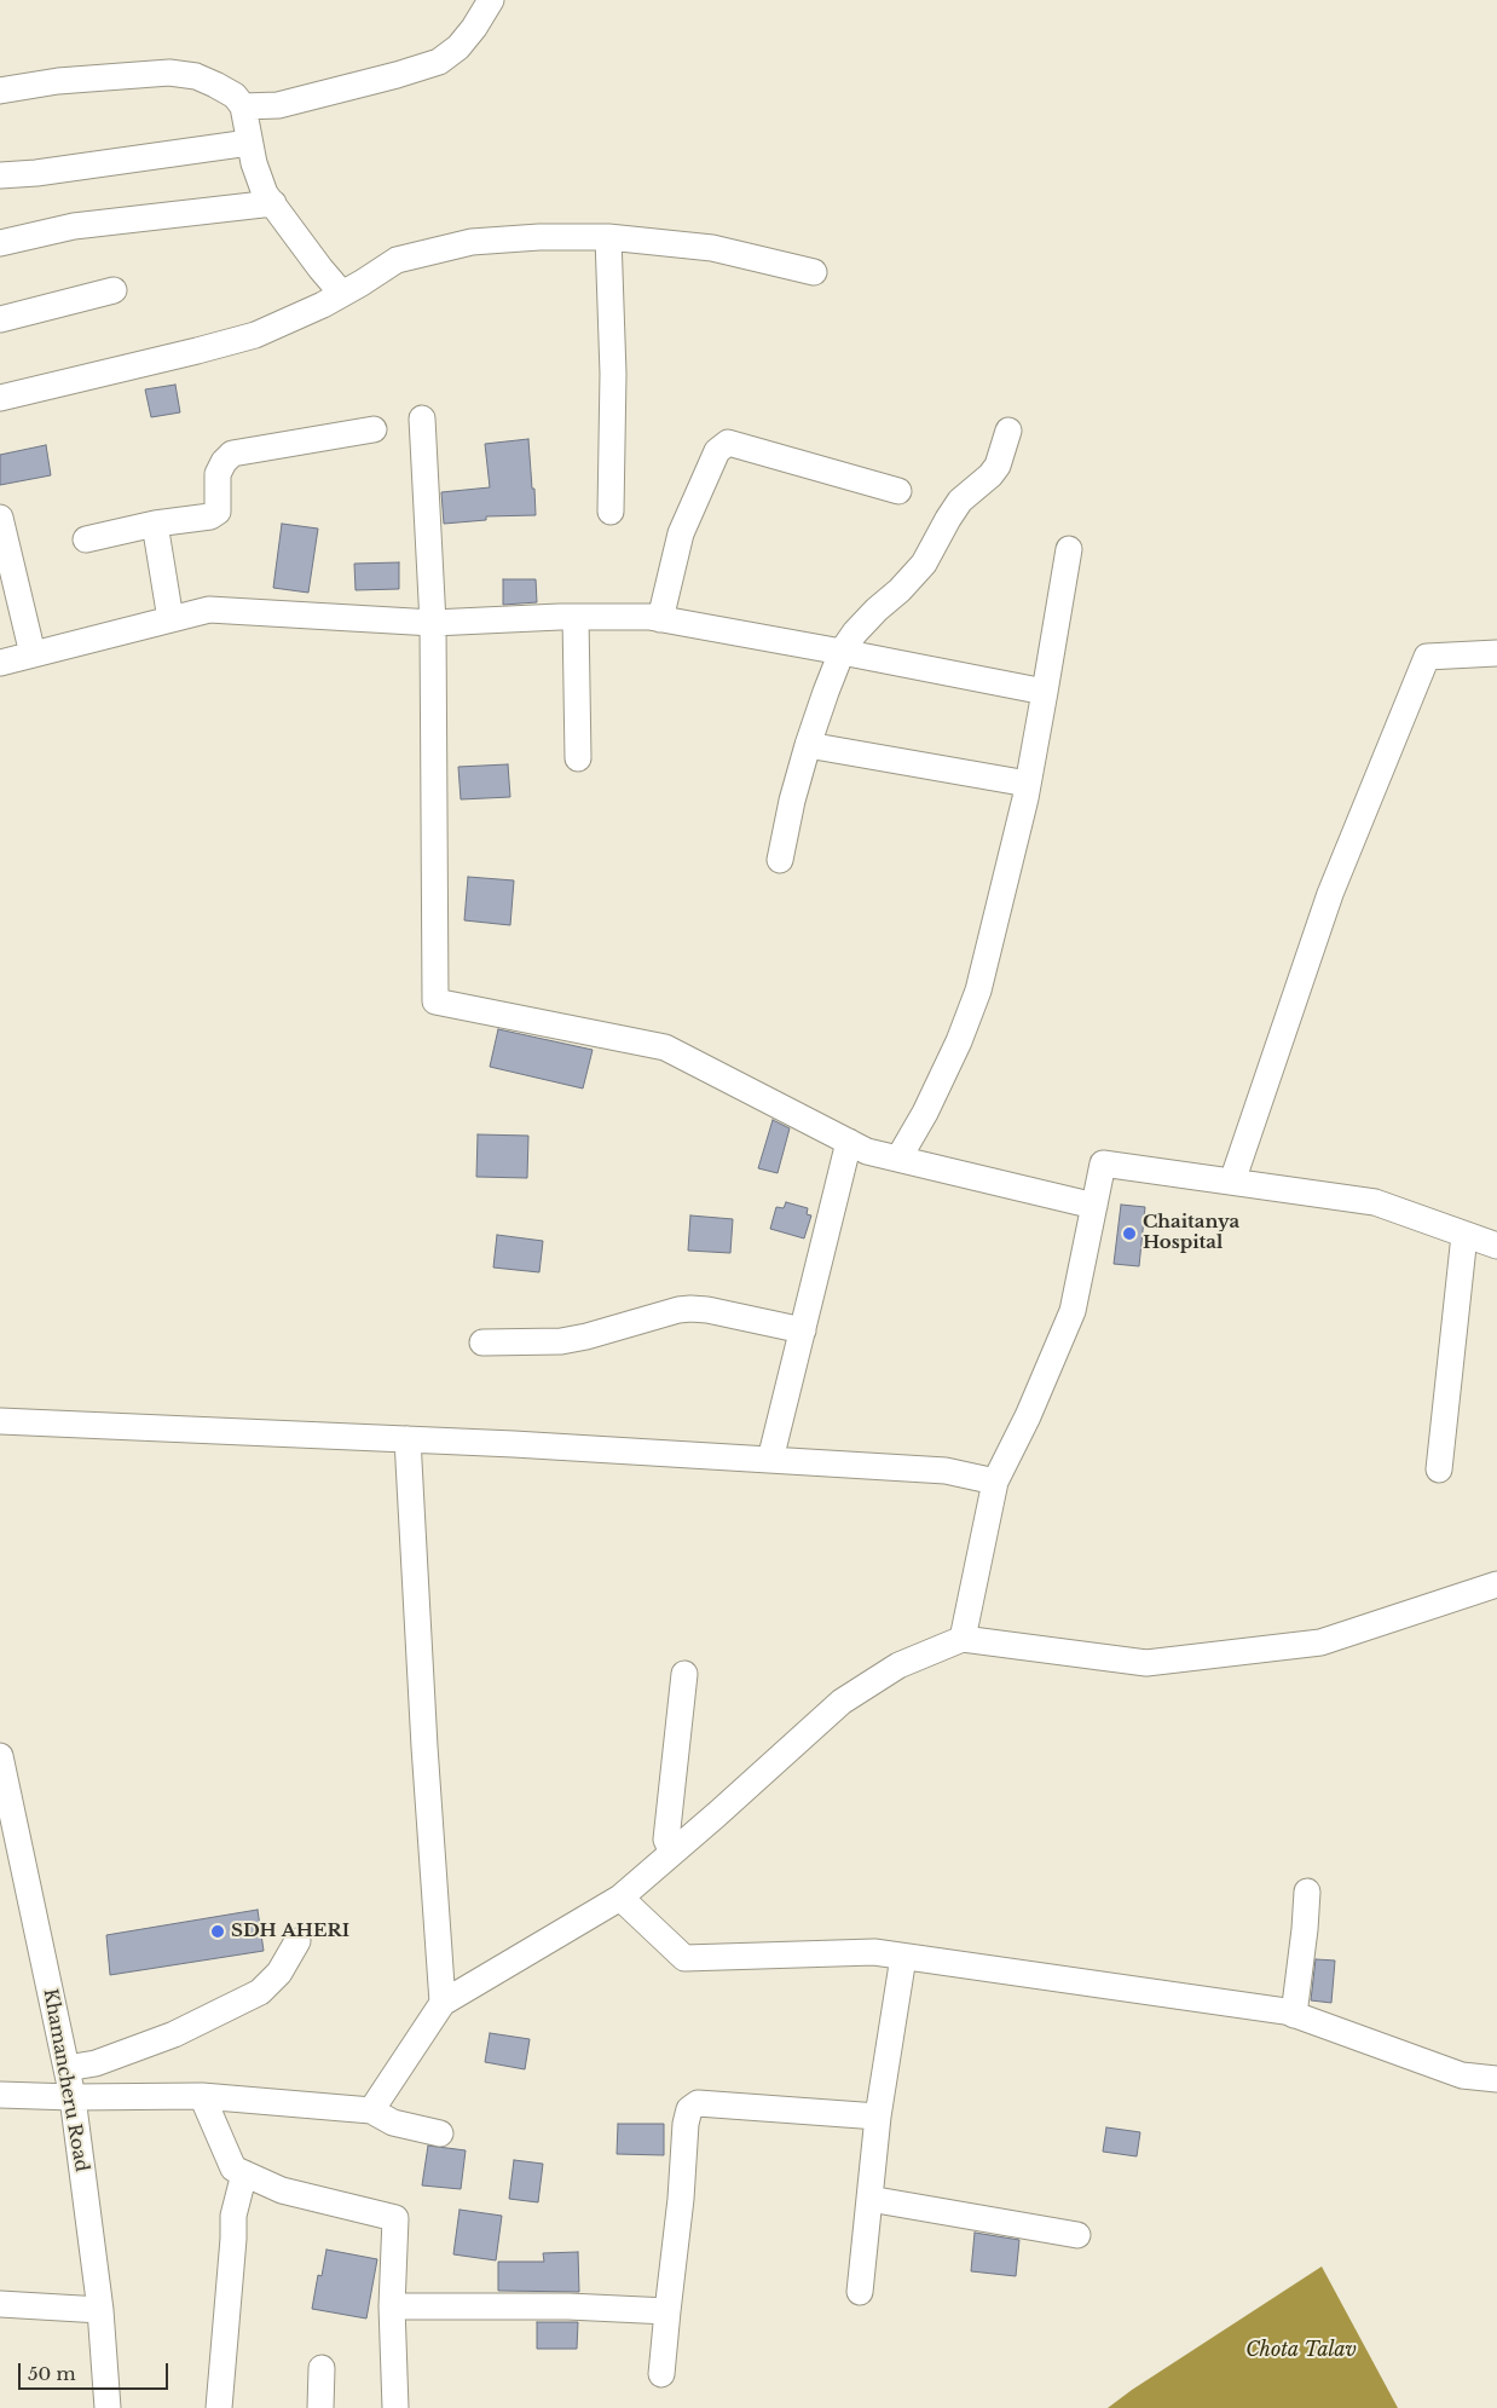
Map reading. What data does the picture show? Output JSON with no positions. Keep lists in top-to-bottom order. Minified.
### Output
{"streets":{"street":["Khamancheru Road"]},"water":["Chota Talav"],"places":["Chaitanya Hospital","SDH AHERI"],"scale_bar":"50 m"}
